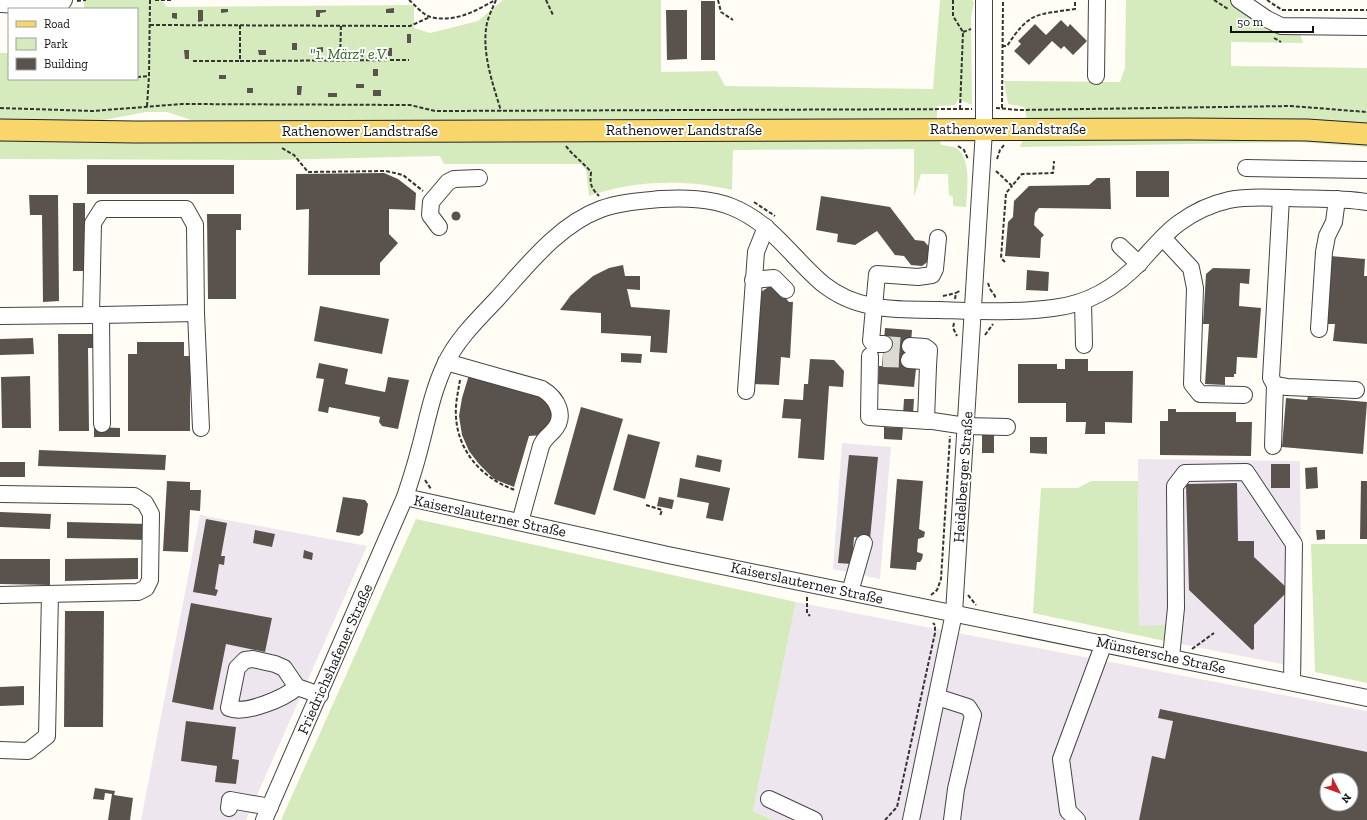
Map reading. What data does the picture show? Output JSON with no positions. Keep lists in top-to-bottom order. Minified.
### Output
{"streets":{"main road":["Rathenower Landstraße"],"street":["Heidelberger Straße","Kaiserslauterner Straße","Münstersche Straße","Friedrichshafener Straße"]},"crossings":[["Rathenower Landstraße","Heidelberger Straße"],["Heidelberger Straße","Kaiserslauterner Straße"],["Heidelberger Straße","Münstersche Straße"],["Kaiserslauterner Straße","Münstersche Straße"],["Kaiserslauterner Straße","Friedrichshafener Straße"]],"parks":["\"1. März\" e.V."],"legend":["Road","Park","Building"],"scale_bar":"50 m","north":"bottom right"}
